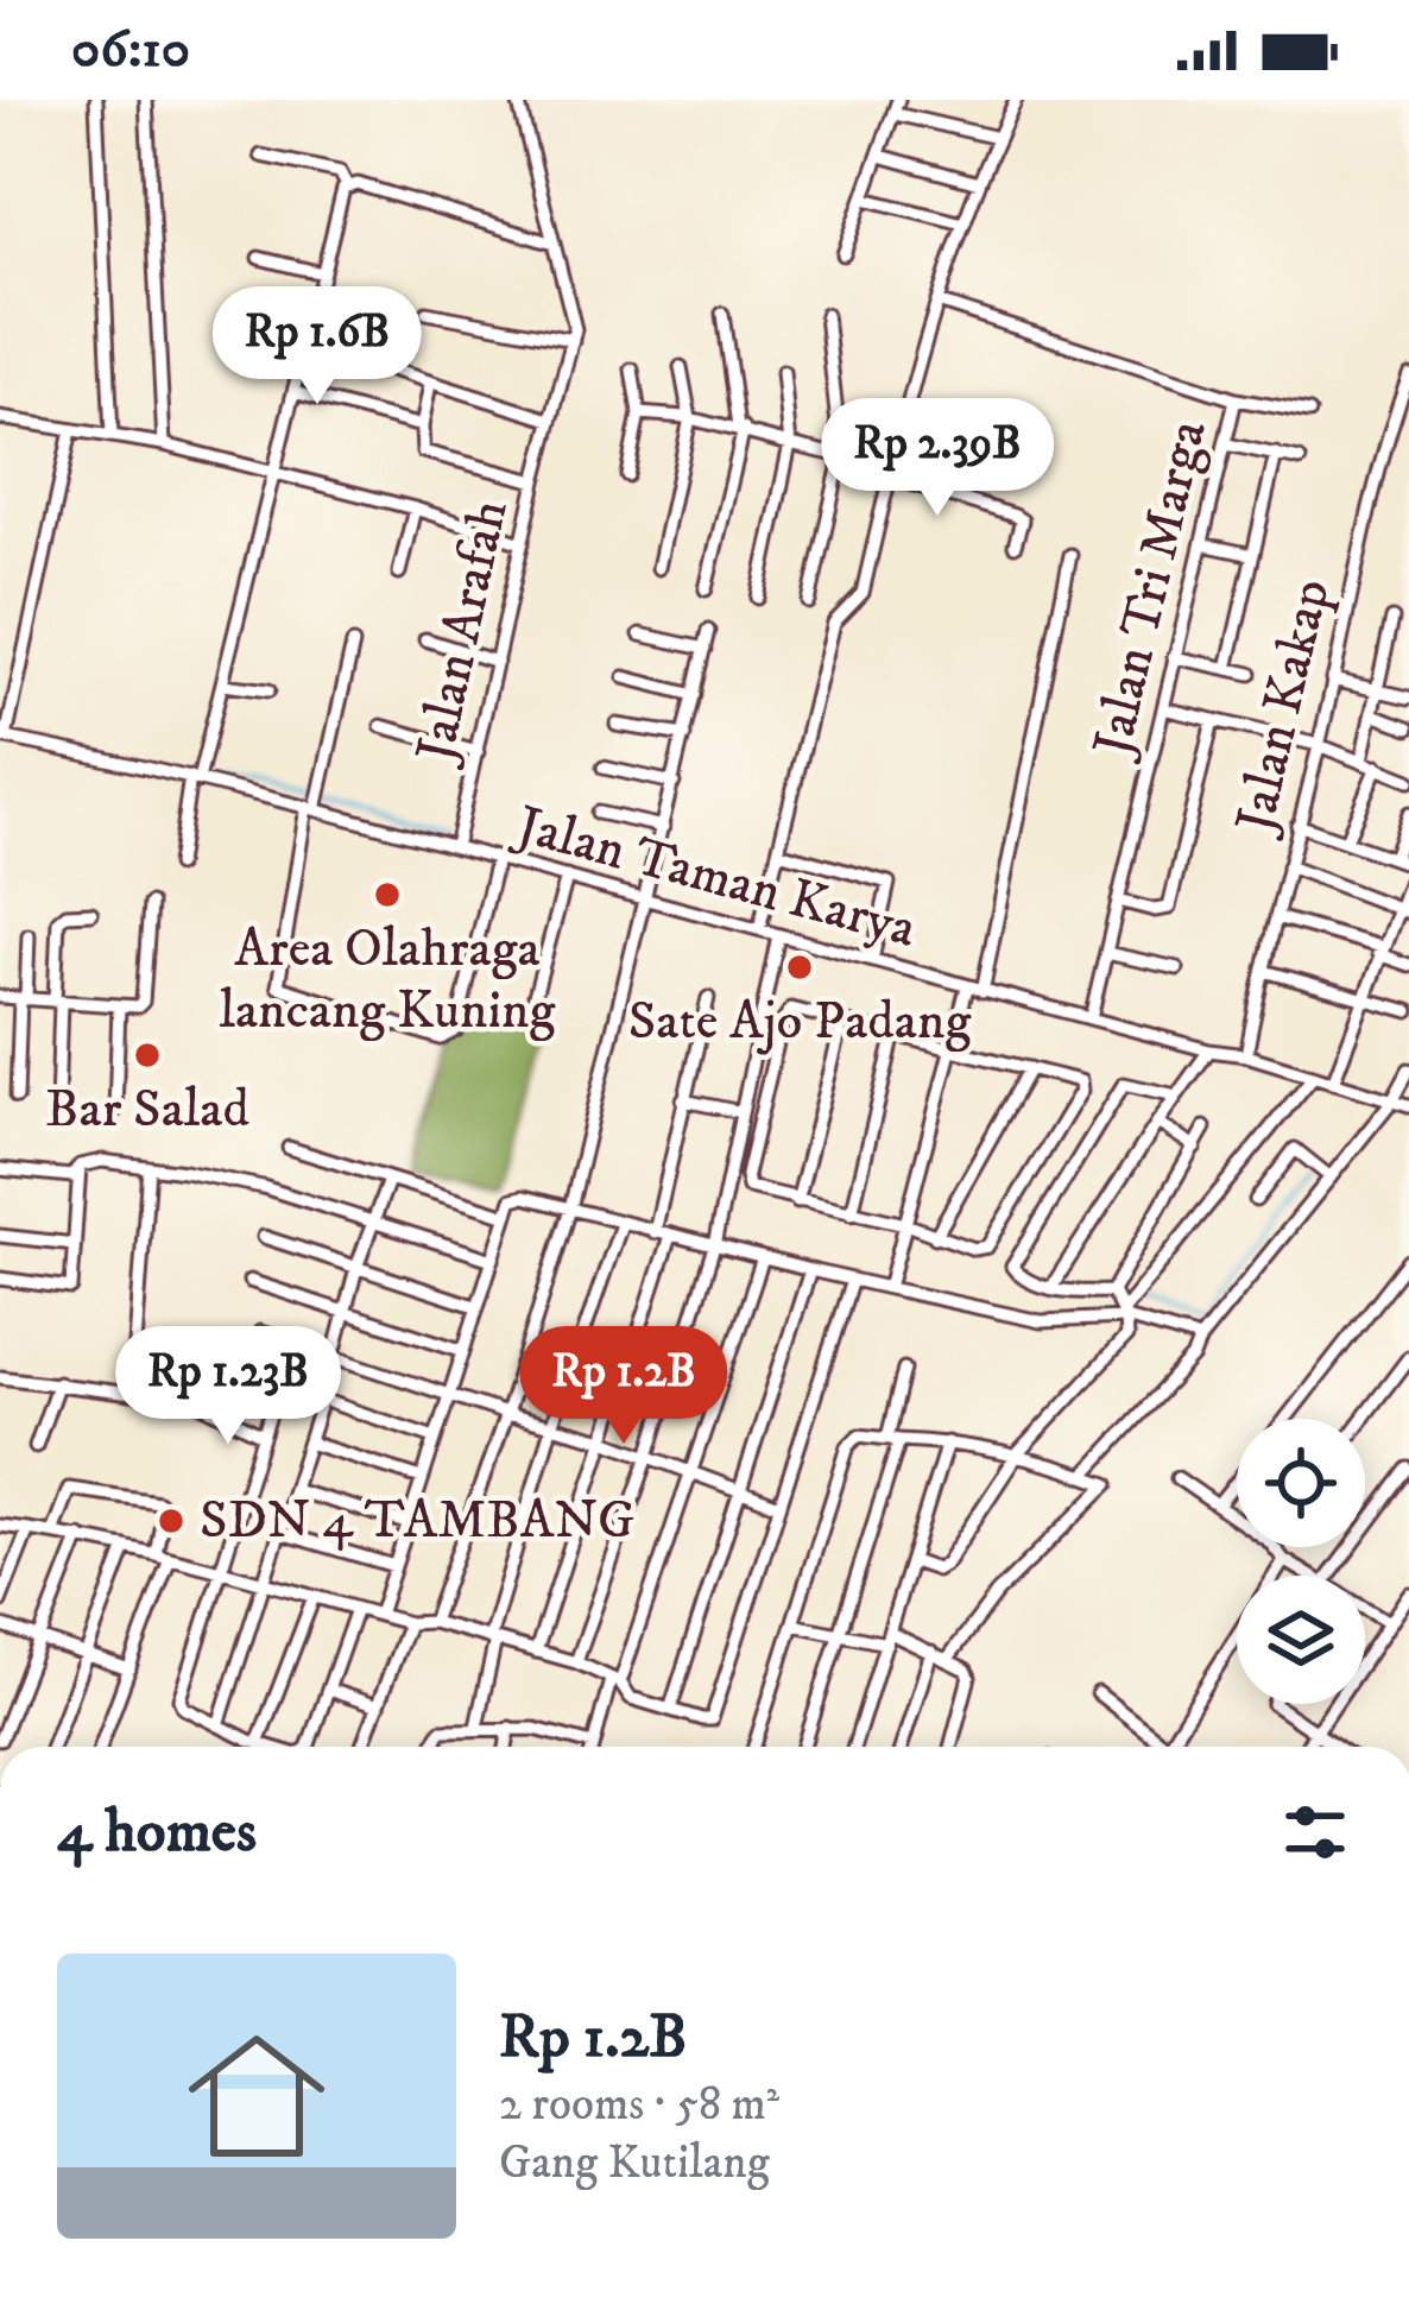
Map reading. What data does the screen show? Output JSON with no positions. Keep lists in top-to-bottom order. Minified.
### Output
{"streets":{"street":["Jalan Tri Marga","Jalan Arafah","Jalan Kakap","Jalan Taman Karya"]},"crossings":[["Jalan Tri Marga","Jalan Taman Karya"],["Jalan Arafah","Jalan Taman Karya"],["Jalan Kakap","Jalan Taman Karya"]],"places":["Area Olahraga lancang Kuning","Sate Ajo Padang","Bar Salad","SDN 4 TAMBANG"],"page":{"status":"06:10","price":["Rp 1.6B","Rp 2.39B","Rp 1.23B","Rp 1.2B"],"heading":"4 homes","list":[{"name":"Rp 1.2B","note":"2 rooms · 58 m² · Gang Kutilang"}]}}
